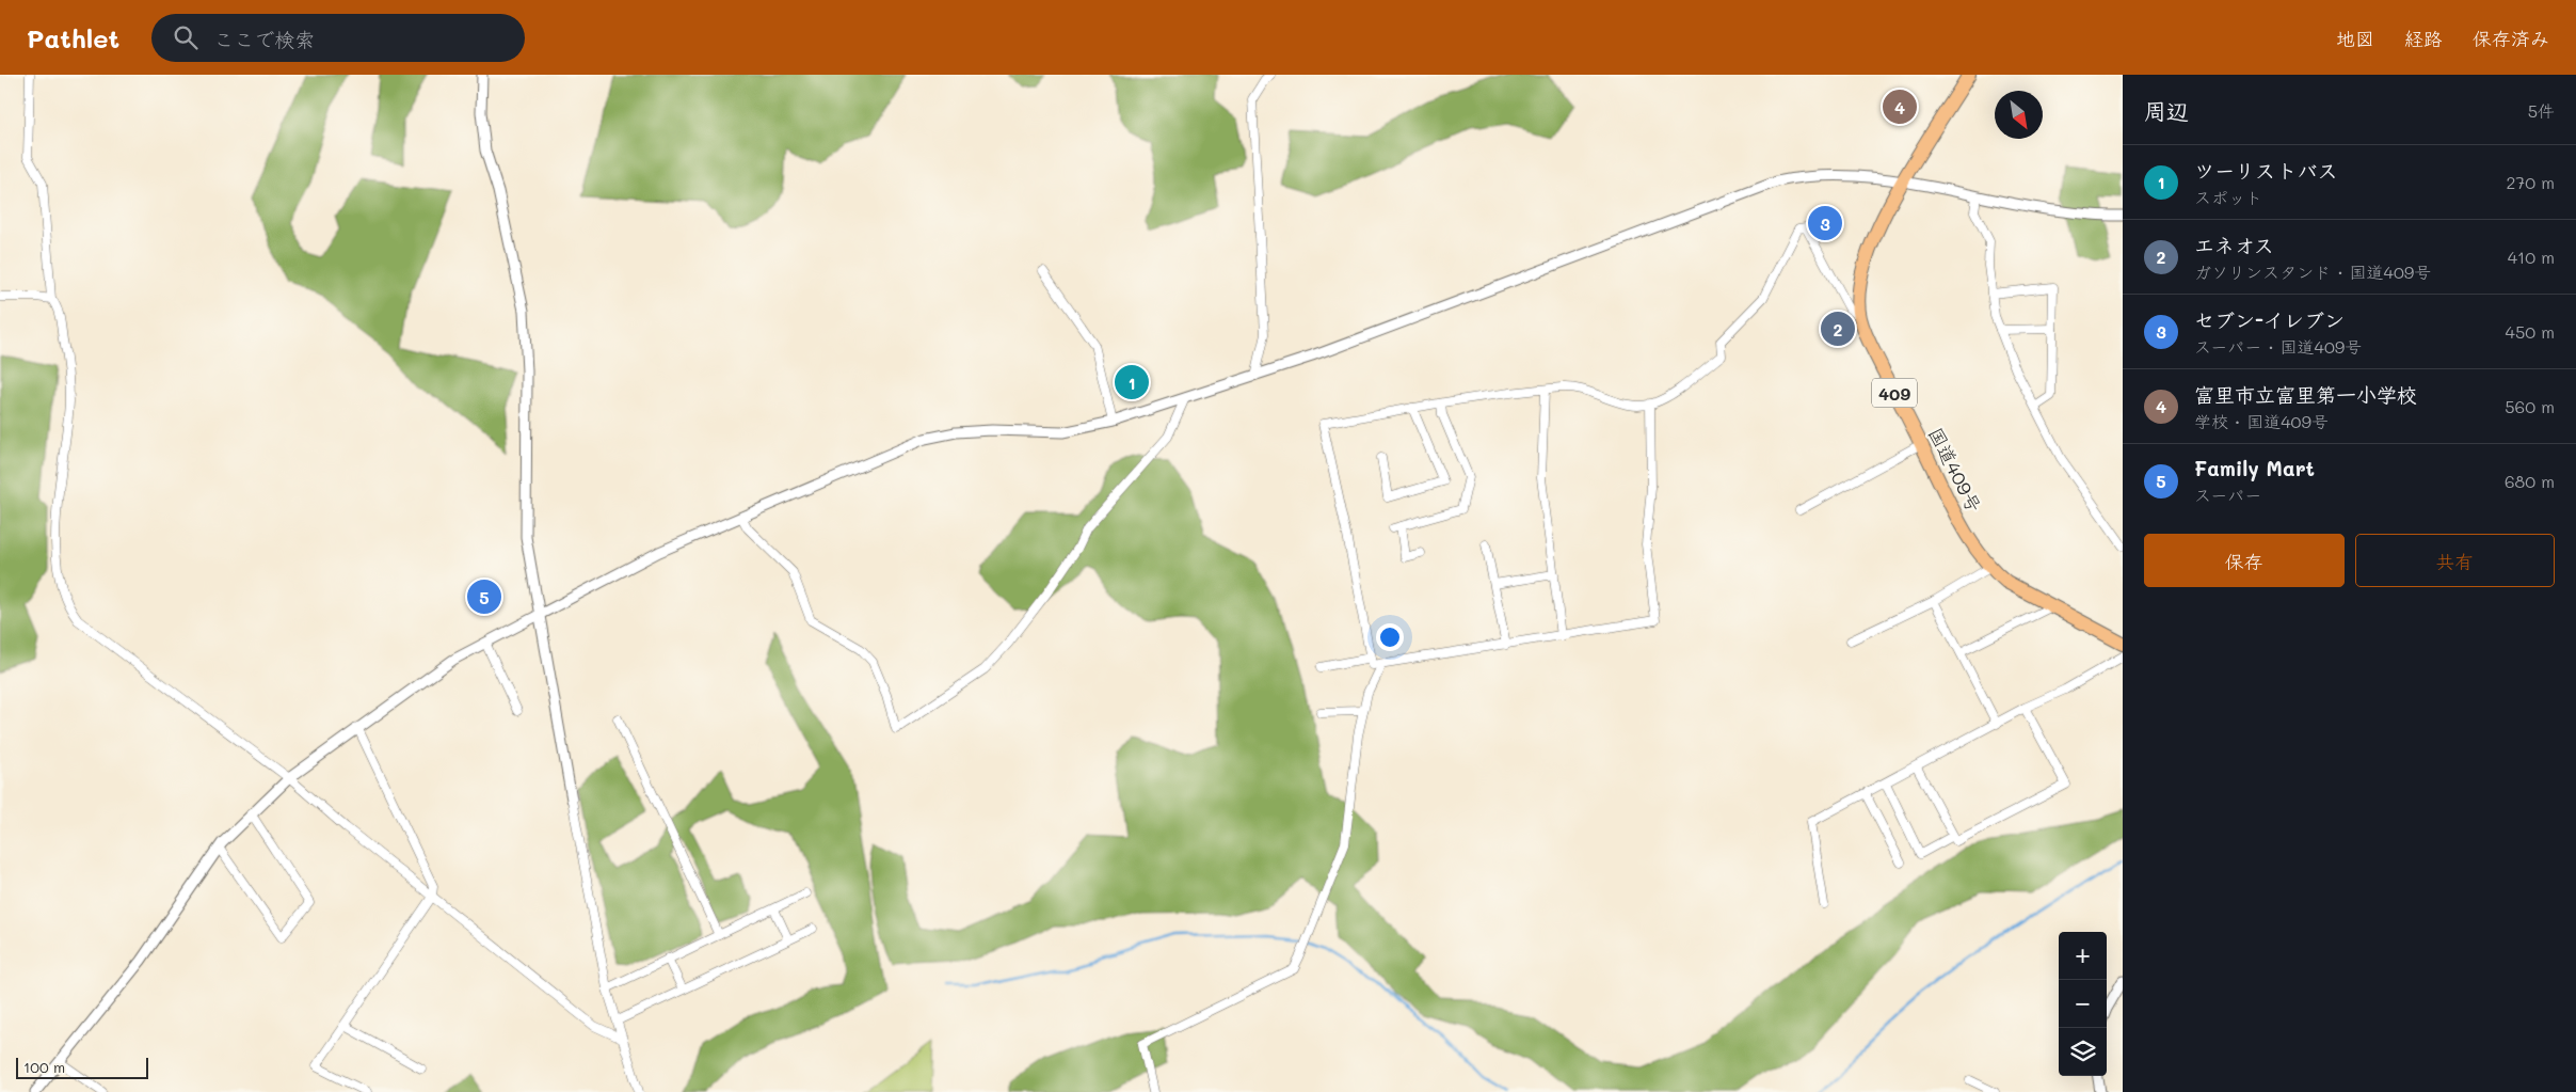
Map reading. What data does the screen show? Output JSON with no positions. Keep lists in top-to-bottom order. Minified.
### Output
{"streets":{"highway":["409","国道409号"]},"scale_bar":"100 m","north":"bottom right","page":{"header":"Pathlet","search":"ここで検索","nav":["地図","経路","保存済み"],"heading":["周辺","5件"],"pins":["4","3","2","1","5"],"list":[{"mark":"1","name":"ツーリストバス","note":"スポット","value":"270 m"},{"mark":"2","name":"エネオス","note":"ガソリンスタンド · 国道409号","value":"410 m"},{"mark":"3","name":"セブン-イレブン","note":"スーパー · 国道409号","value":"450 m"},{"mark":"4","name":"富里市立富里第一小学校","note":"学校 · 国道409号","value":"560 m"},{"mark":"5","name":"Family Mart","note":"スーパー","value":"680 m"}],"buttons":["保存","共有"],"map_buttons":["+","−"],"scale":"100 m"}}
